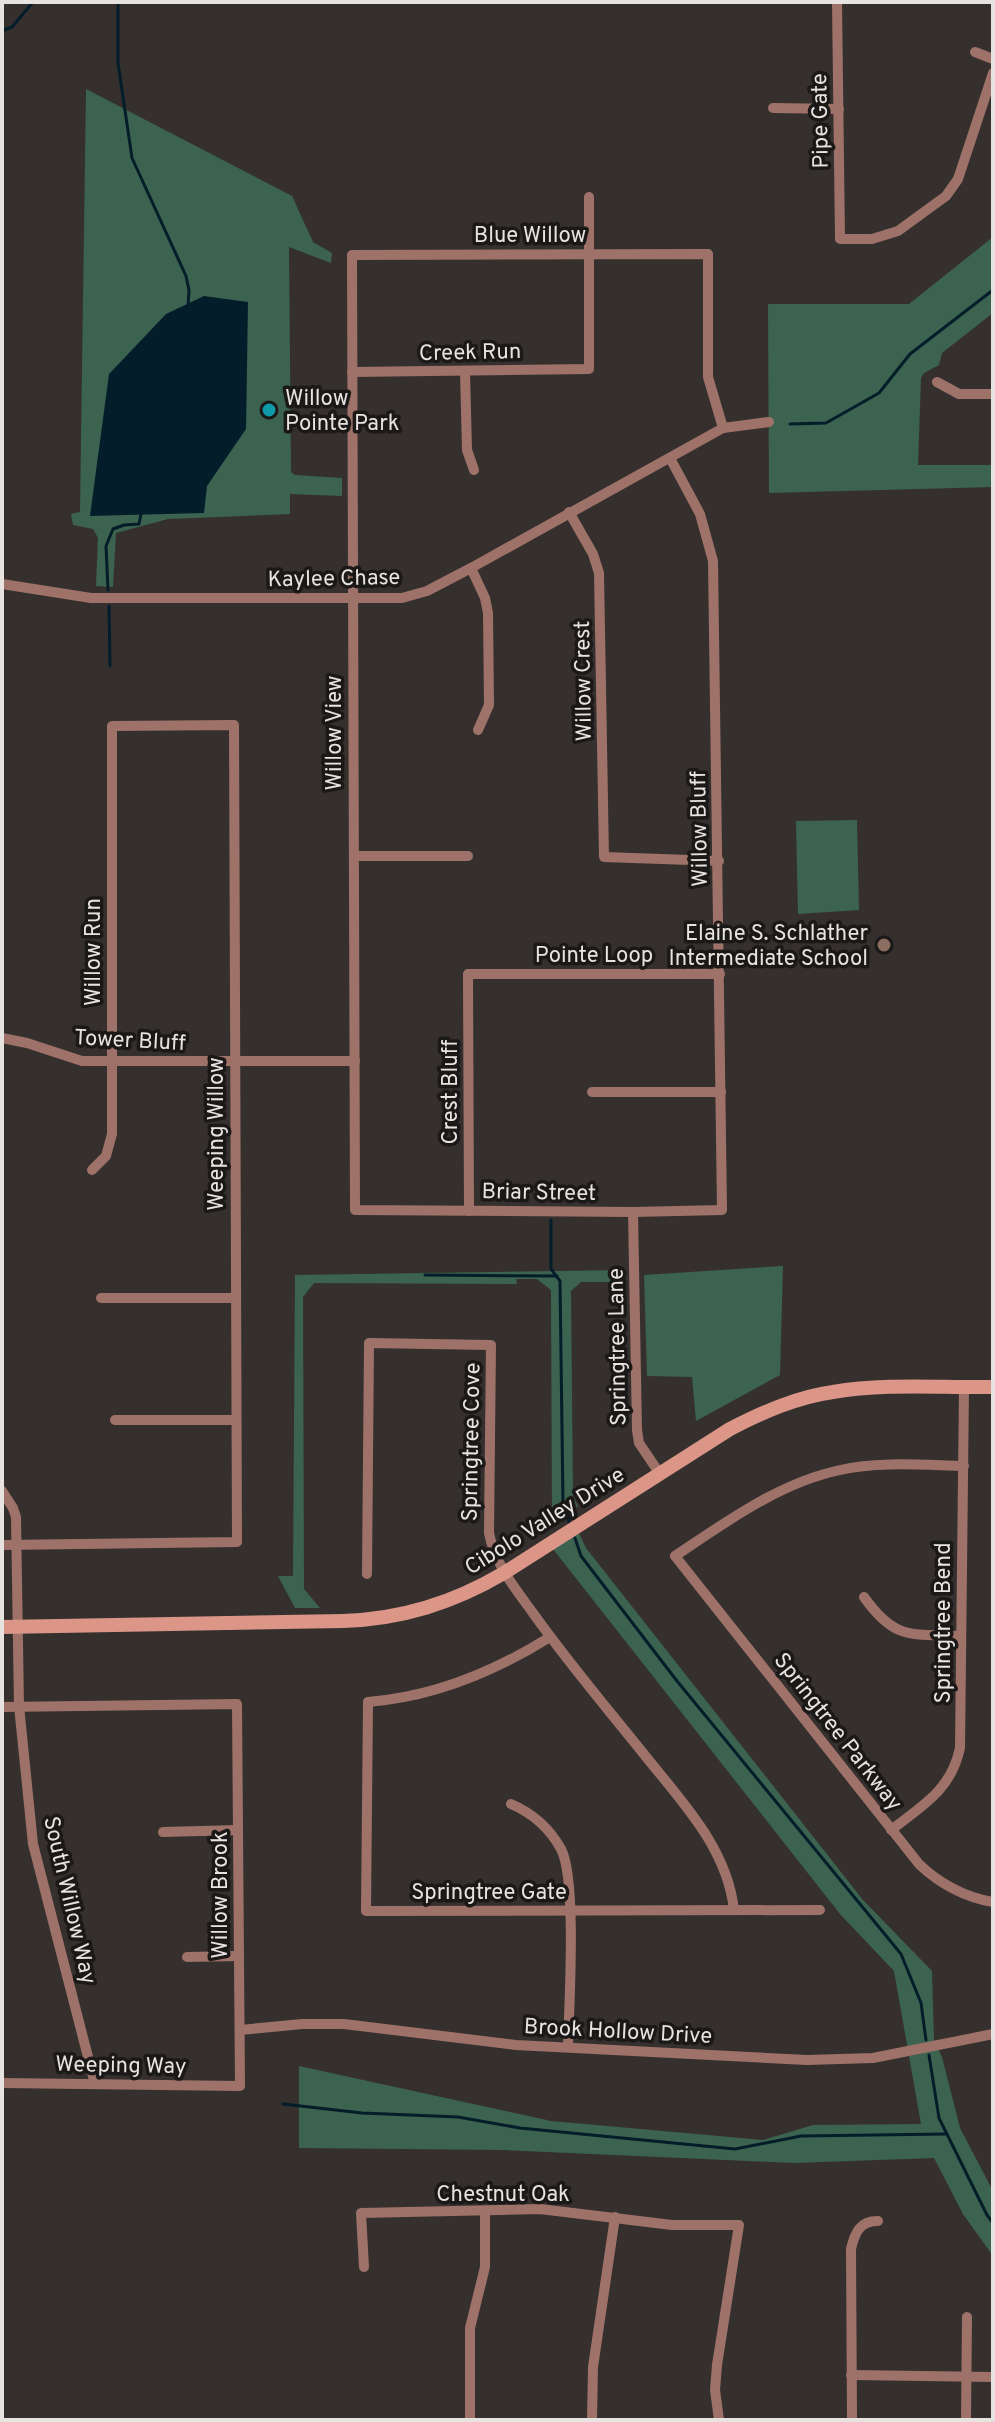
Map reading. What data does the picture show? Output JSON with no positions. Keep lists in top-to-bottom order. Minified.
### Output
{"streets":{"main road":["Cibolo Valley Drive"],"street":["Pipe Gate","Blue Willow","Creek Run","Kaylee Chase","Willow Crest","Willow View","Willow Bluff","Willow Run","Pointe Loop","Tower Bluff","Crest Bluff","Weeping Willow","Briar Street","Springtree Lane","Springtree Cove","Springtree Bend","Springtree Parkway","Springtree Gate","Willow Brook","South Willow Way","Brook Hollow Drive","Weeping Way","Chestnut Oak"]},"crossings":[["Blue Willow","Creek Run"],["Blue Willow","Kaylee Chase"],["Blue Willow","Willow View"],["Creek Run","Willow View"],["Kaylee Chase","Willow Crest"],["Kaylee Chase","Willow View"],["Kaylee Chase","Willow Bluff"],["Willow Crest","Willow Bluff"],["Willow View","Tower Bluff"],["Willow View","Briar Street"],["Willow Bluff","Pointe Loop"],["Willow Bluff","Briar Street"],["Willow Run","Tower Bluff"],["Willow Run","Weeping Willow"],["Pointe Loop","Crest Bluff"],["Tower Bluff","Weeping Willow"],["Crest Bluff","Briar Street"],["Weeping Willow","South Willow Way"],["Briar Street","Springtree Lane"],["Springtree Lane","Cibolo Valley Drive"],["Springtree Cove","Cibolo Valley Drive"],["Springtree Cove","Springtree Gate"],["Cibolo Valley Drive","Springtree Bend"],["Cibolo Valley Drive","South Willow Way"],["Springtree Bend","Springtree Parkway"],["Willow Brook","South Willow Way"],["Willow Brook","Brook Hollow Drive"],["Willow Brook","Weeping Way"],["South Willow Way","Weeping Way"]],"places":["Willow Pointe Park","Elaine S. Schlather Intermediate School"]}
